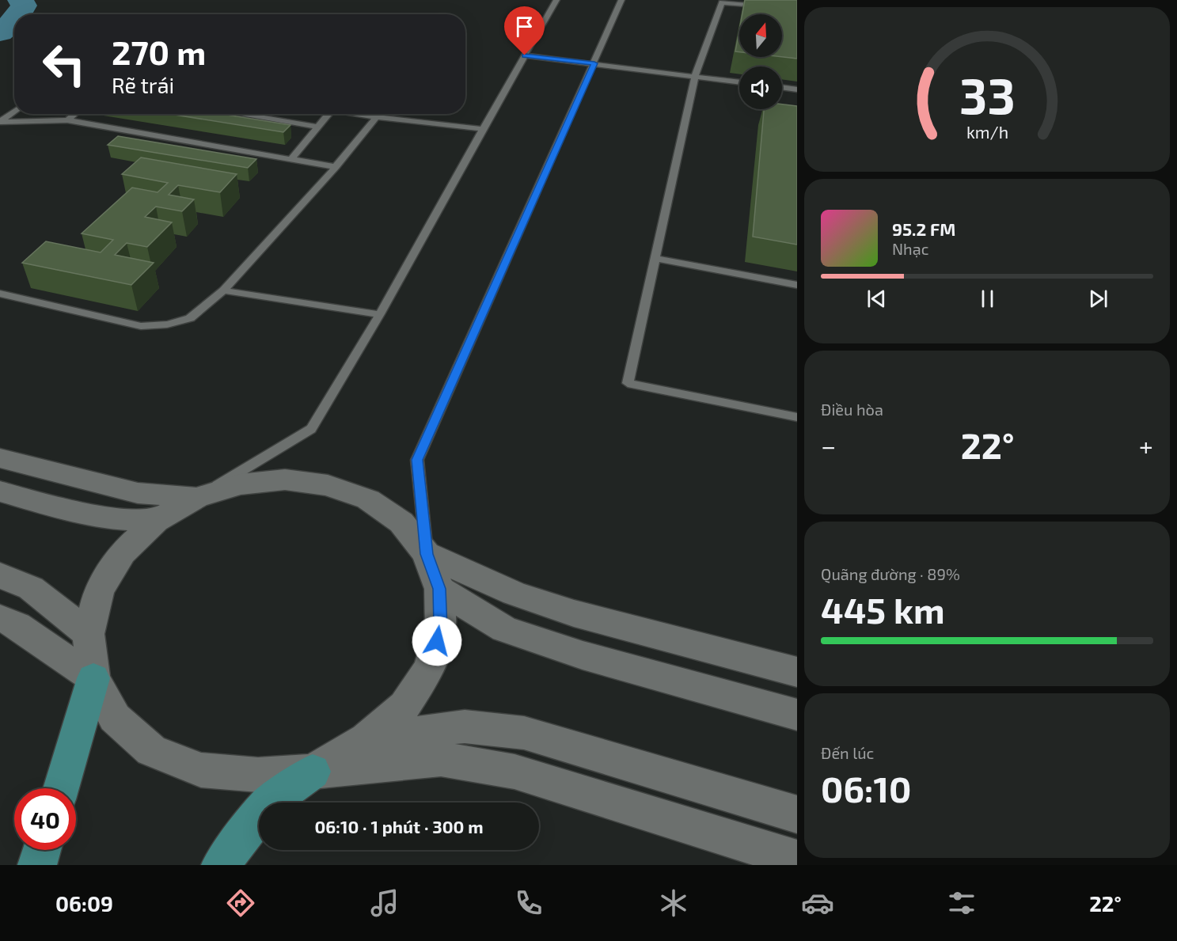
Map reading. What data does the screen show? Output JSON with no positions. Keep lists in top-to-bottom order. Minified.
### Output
{"north":"top","page":{"turn":["270 m","Rẽ trái"],"song":["95.2 FM","Nhạc"],"tile":["Điều hòa",["Quãng đường · 89%","445 km"],["Đến lúc","06:10"]],"heat":["−","22°","+"],"limit":"40","trip":"06:10 · 1 phút · 300 m","tabs":["06:09","22°"],"gauge":["33","km/h"]}}
